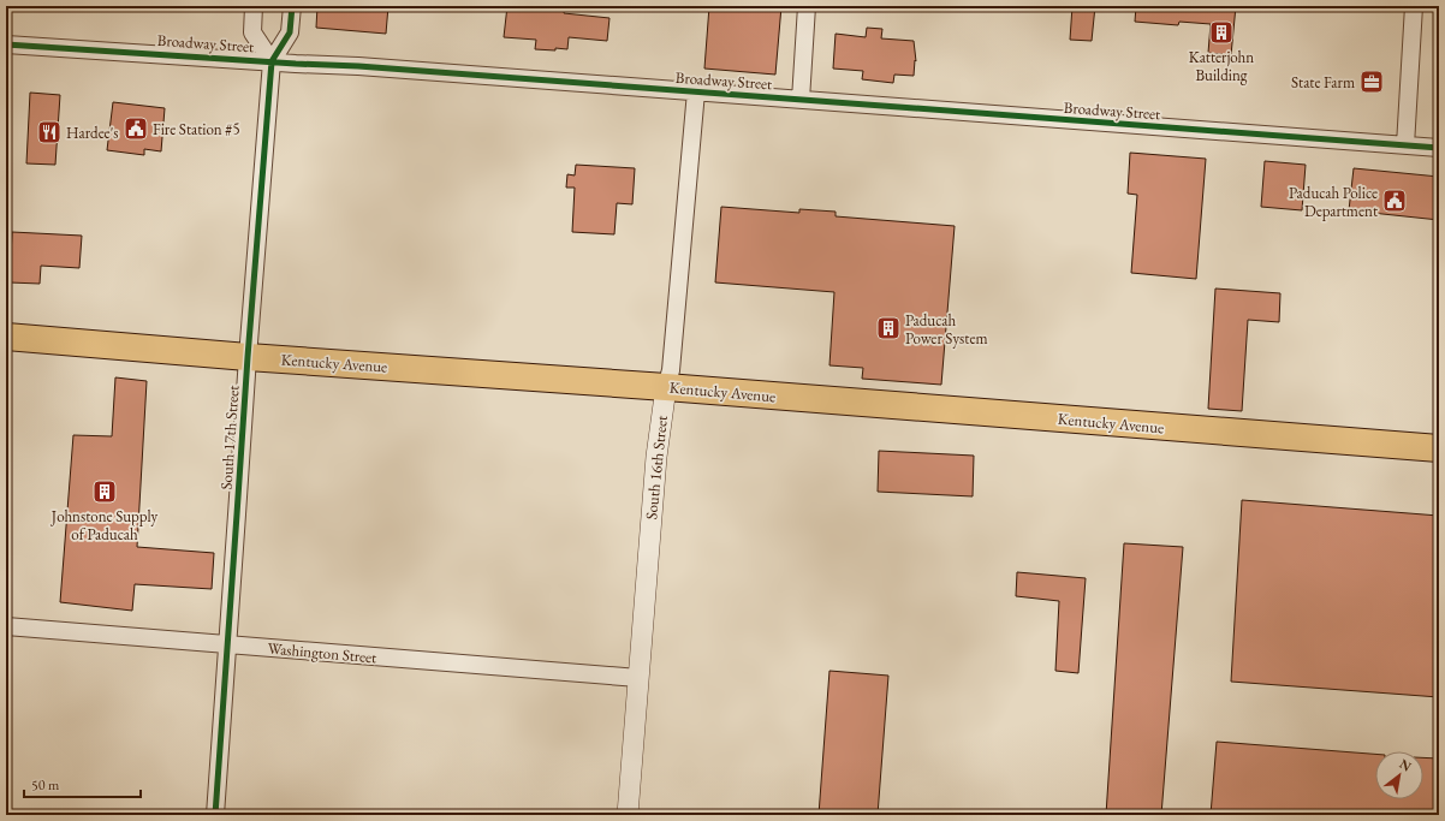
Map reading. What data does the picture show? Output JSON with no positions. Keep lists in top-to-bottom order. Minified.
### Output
{"streets":{"main road":["Kentucky Avenue"],"street":["Broadway Street","South 17th Street","South 16th Street","Washington Street"]},"crossings":[["Broadway Street","South 17th Street"],["Broadway Street","South 16th Street"],["Kentucky Avenue","South 17th Street"],["Kentucky Avenue","South 16th Street"],["South 17th Street","Washington Street"],["South 16th Street","Washington Street"]],"places":{"building":["Katterjohn Building","Paducah Power System","Johnstone Supply of Paducah"],"office":["State Farm"],"public building":["Fire Station #5","Paducah Police Department"],"restaurant":["Hardee's"]},"scale_bar":"50 m","north":"top right"}
